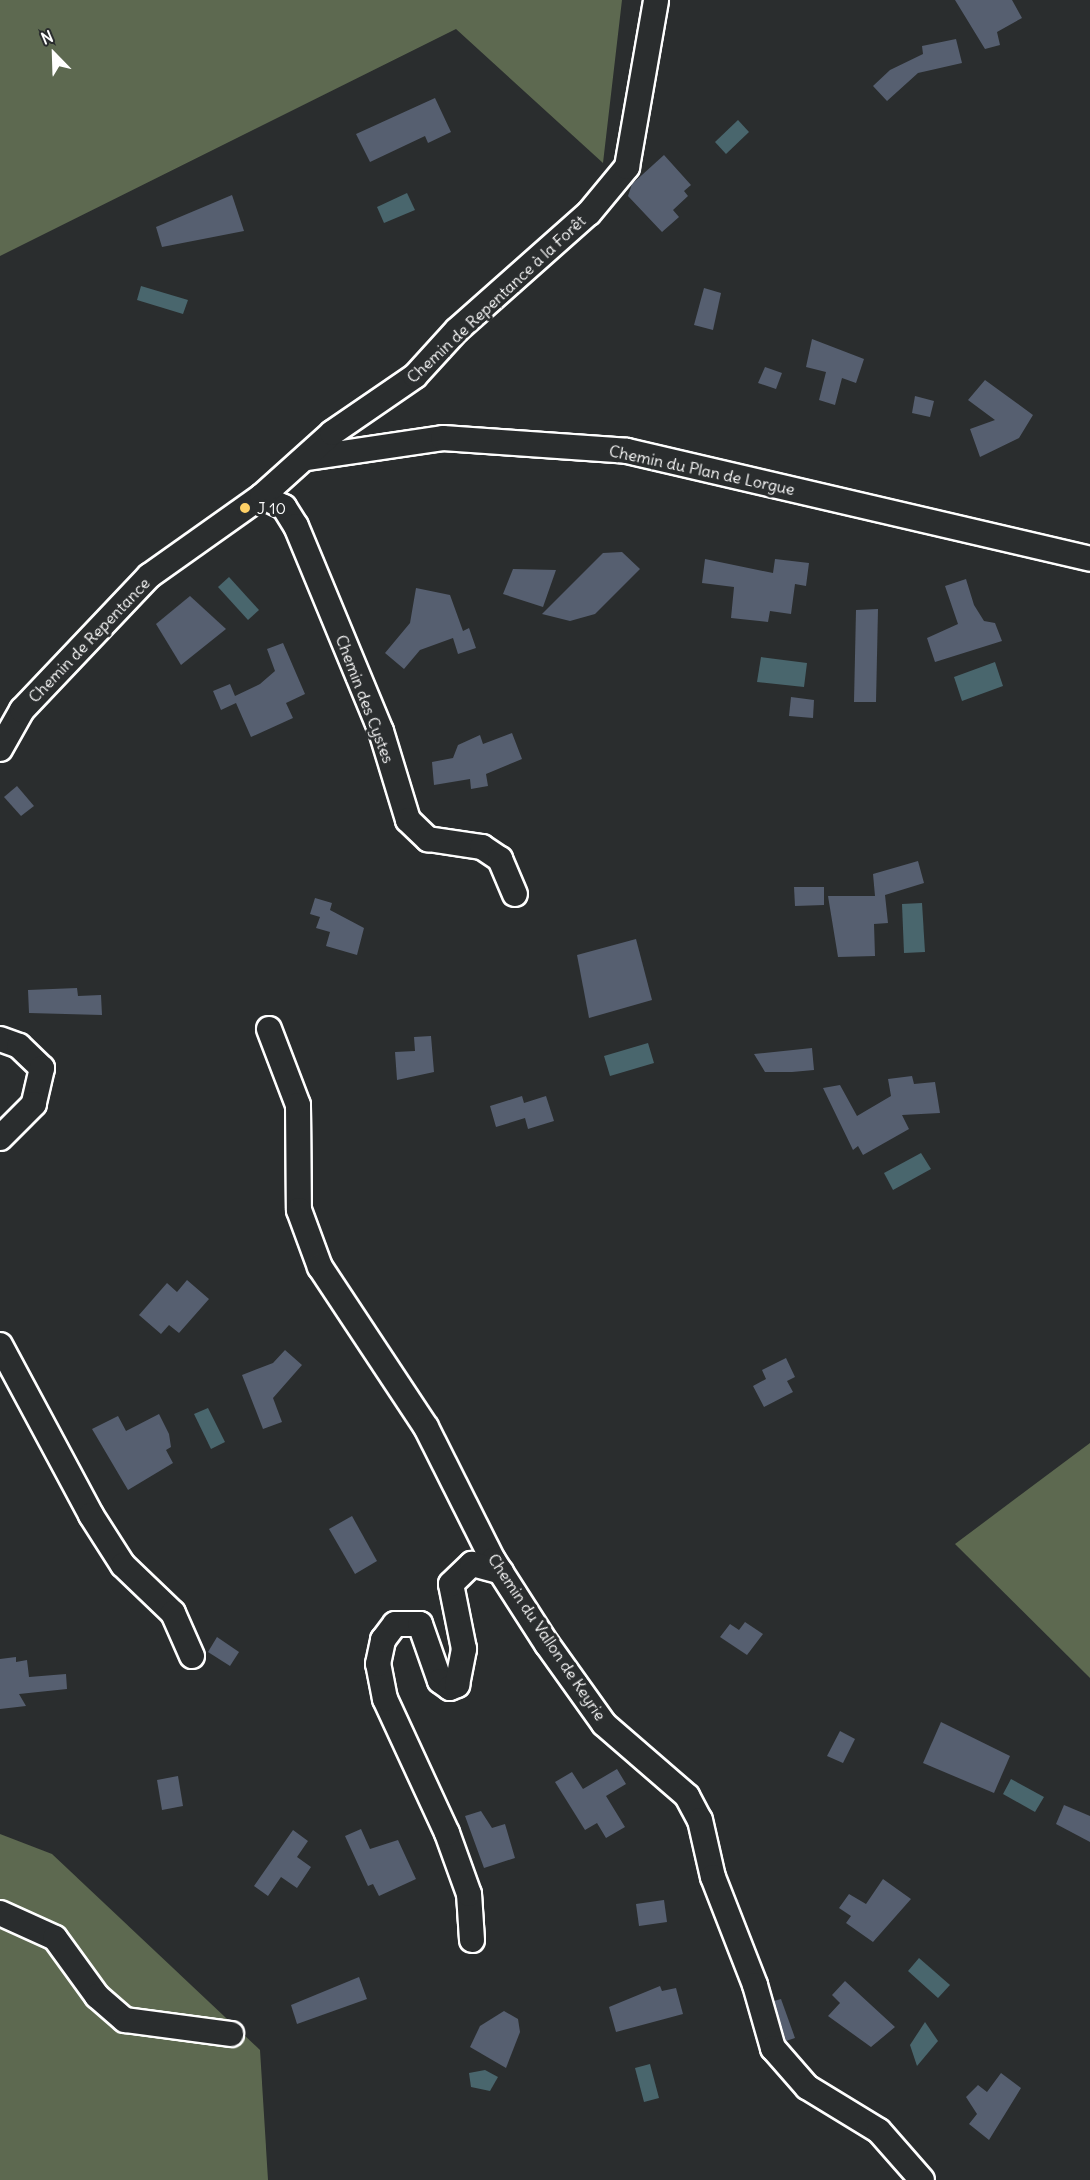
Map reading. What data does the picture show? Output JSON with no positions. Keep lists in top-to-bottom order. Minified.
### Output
{"streets":{"street":["Chemin de Repentance à la Forêt","Chemin du Plan de Lorgue","Chemin de Repentance","Chemin des Cystes","Chemin du Vallon de Keyrie"]},"crossings":[["Chemin de Repentance à la Forêt","Chemin du Plan de Lorgue"],["Chemin de Repentance à la Forêt","Chemin de Repentance"],["Chemin du Plan de Lorgue","Chemin de Repentance"],["Chemin de Repentance","Chemin des Cystes"]],"places":["J 10"],"north":"top left"}
